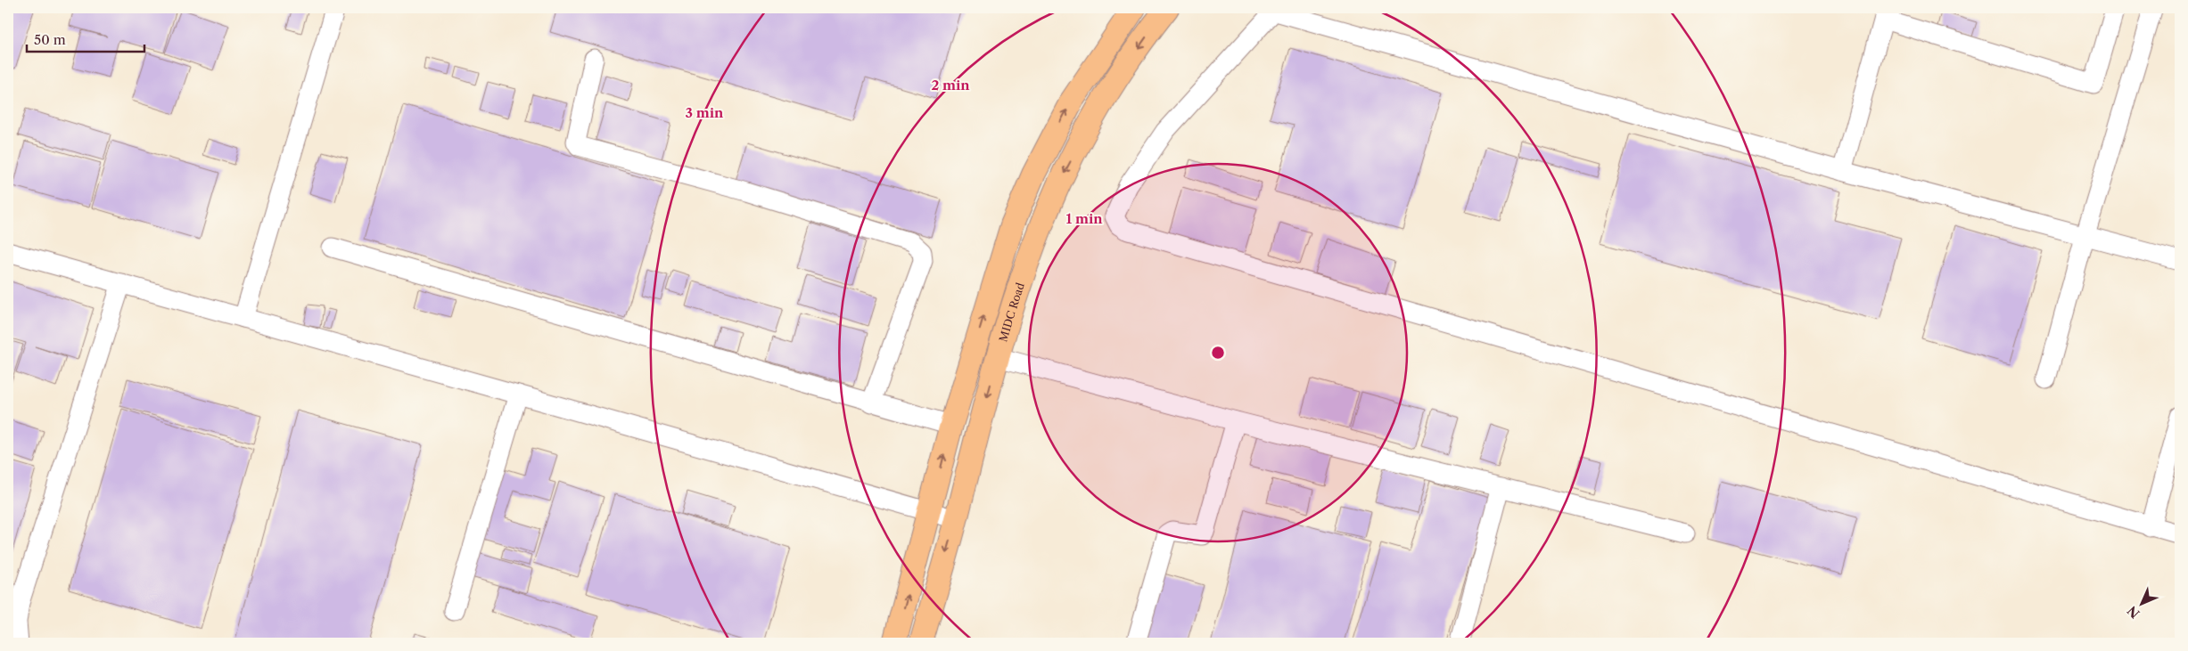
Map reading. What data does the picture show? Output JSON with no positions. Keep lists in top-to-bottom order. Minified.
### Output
{"streets":{"main road":["MIDC Road"]},"scale_bar":"50 m","north":"bottom left","rings":["2 min","3 min","1 min"]}
